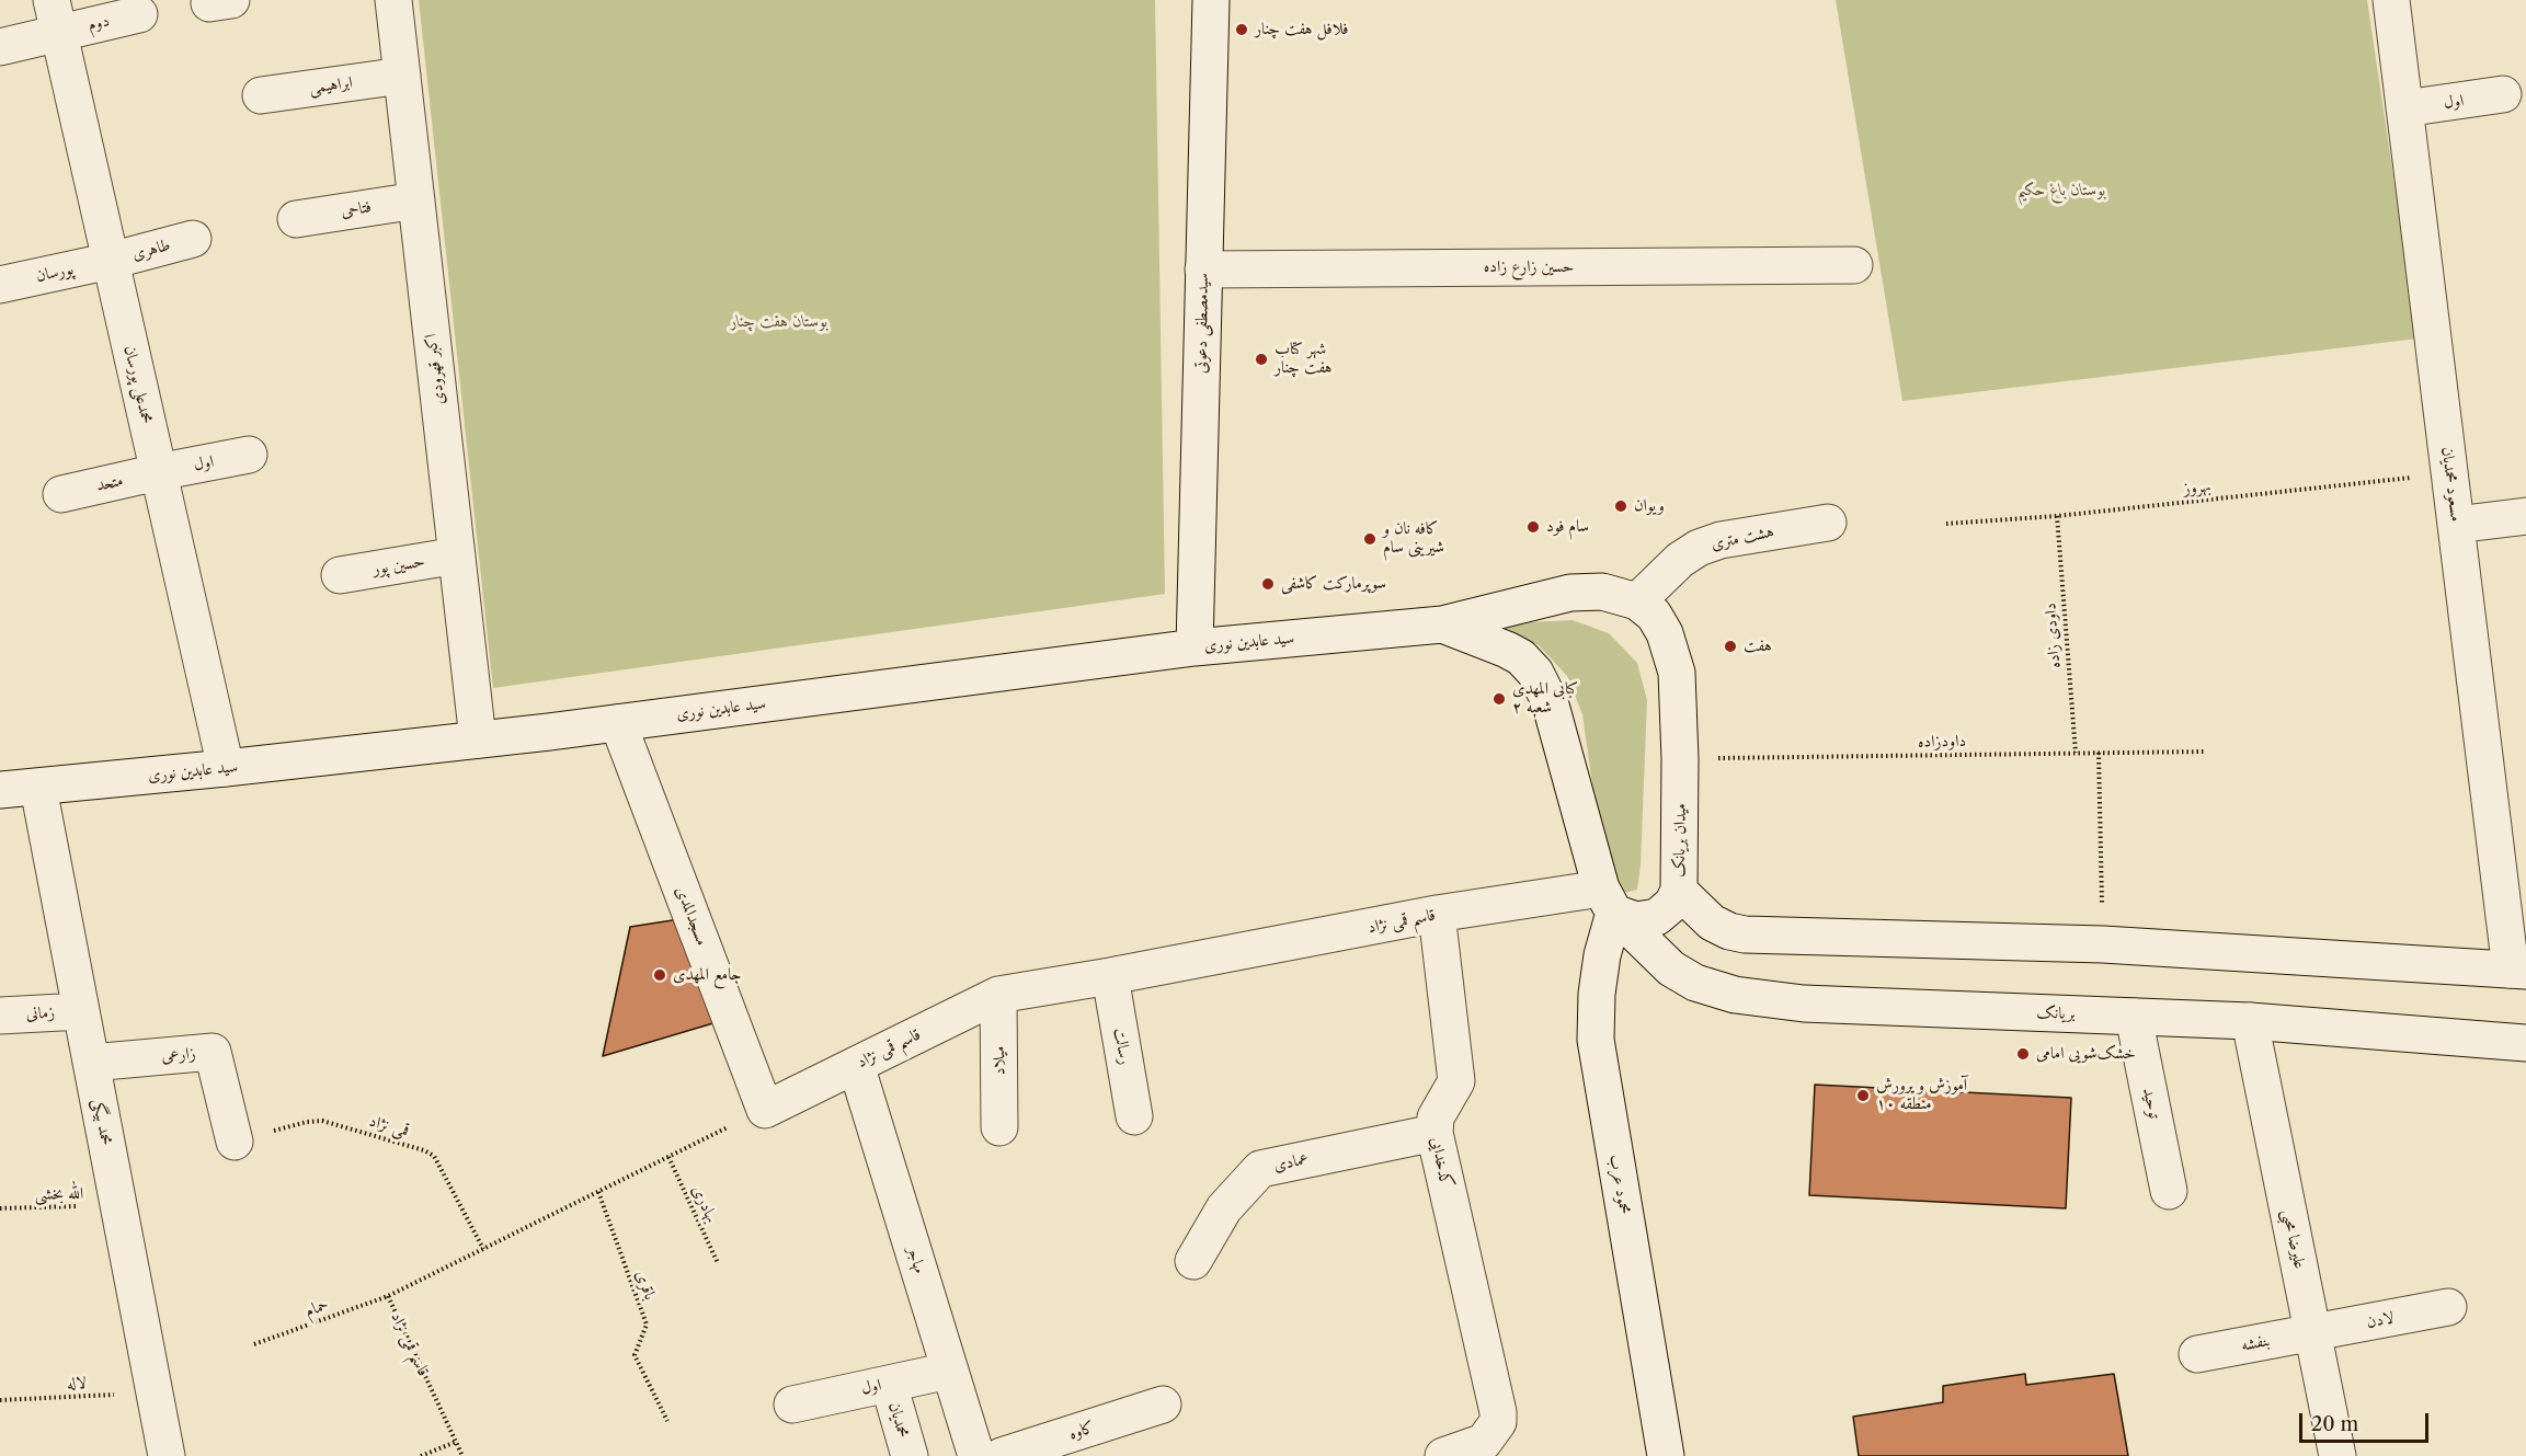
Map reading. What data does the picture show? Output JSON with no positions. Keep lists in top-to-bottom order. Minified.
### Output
{"streets":{"street":["دوم","ابراهیمی","اول","فتاحی","طاهری","حسین زارع زاده","پورسان","سیدمصطفی دعوتی","اکبر قهرودی","محمدعلی پورسان","متحد","مسعود محمدیان","هشت متری","حسین پور","سید عابدین نوری","میدان بریانک","مسجدالمدی","قاسم قمی نژاد","زمانی","بریانک","رسالت","زارعی","میلاد","توحید","محمد بیگی","عمادی","کدخدایی","محمود عرب","علیرضا محبی","مهاجر","لادن","بنفشه","محمدیان","کاوه"],"path":["بهروز","داودی زاده","داودزاده","قمی نژاد","الله بخشی","بهادری","باقری","حمام","لاله"]},"crossings":[["دوم","محمدعلی پورسان"],["ابراهیمی","اکبر قهرودی"],["اول","محمدعلی پورسان"],["اول","متحد"],["اول","مسعود محمدیان"],["اول","مهاجر"],["اول","محمدیان"],["فتاحی","اکبر قهرودی"],["طاهری","پورسان"],["طاهری","محمدعلی پورسان"],["حسین زارع زاده","سیدمصطفی دعوتی"],["پورسان","محمدعلی پورسان"],["سیدمصطفی دعوتی","سید عابدین نوری"],["اکبر قهرودی","حسین پور"],["اکبر قهرودی","سید عابدین نوری"],["محمدعلی پورسان","متحد"],["محمدعلی پورسان","سید عابدین نوری"],["مسعود محمدیان","بهروز"],["بهروز","داودی زاده"],["هشت متری","میدان بریانک"],["داودی زاده","داودزاده"],["سید عابدین نوری","مسجدالمدی"],["سید عابدین نوری","محمد بیگی"],["داودزاده","میدان بریانک"],["میدان بریانک","قاسم قمی نژاد"],["میدان بریانک","بریانک"],["میدان بریانک","محمود عرب"],["مسجدالمدی","قاسم قمی نژاد"],["قاسم قمی نژاد","بریانک"],["قاسم قمی نژاد","رسالت"],["قاسم قمی نژاد","میلاد"],["قاسم قمی نژاد","قمی نژاد"],["قاسم قمی نژاد","کدخدایی"],["قاسم قمی نژاد","محمود عرب"],["قاسم قمی نژاد","بهادری"],["قاسم قمی نژاد","مهاجر"],["قاسم قمی نژاد","باقری"],["قاسم قمی نژاد","حمام"],["زمانی","محمد بیگی"],["بریانک","توحید"],["بریانک","محمود عرب"],["بریانک","علیرضا محبی"],["زارعی","محمد بیگی"],["زارعی","قمی نژاد"],["محمد بیگی","الله بخشی"],["محمد بیگی","لاله"],["عمادی","کدخدایی"],["علیرضا محبی","لادن"],["علیرضا محبی","بنفشه"],["لادن","بنفشه"]],"parks":["بوستان باغ حکیم","بوستان هفت چنار"],"places":["فلافل هفت چنار","شهر کتاب هفت چنار","ویوان","سام فود","کافه نان و شیرینی سام","سوپرمارکت کاشفی","هفت","کبابی المهدی شعبه ۲","جامع المهدی","خشک‌شویی امامی","آموزش و پرورش منطقه ۱۰"],"scale_bar":"20 m"}
